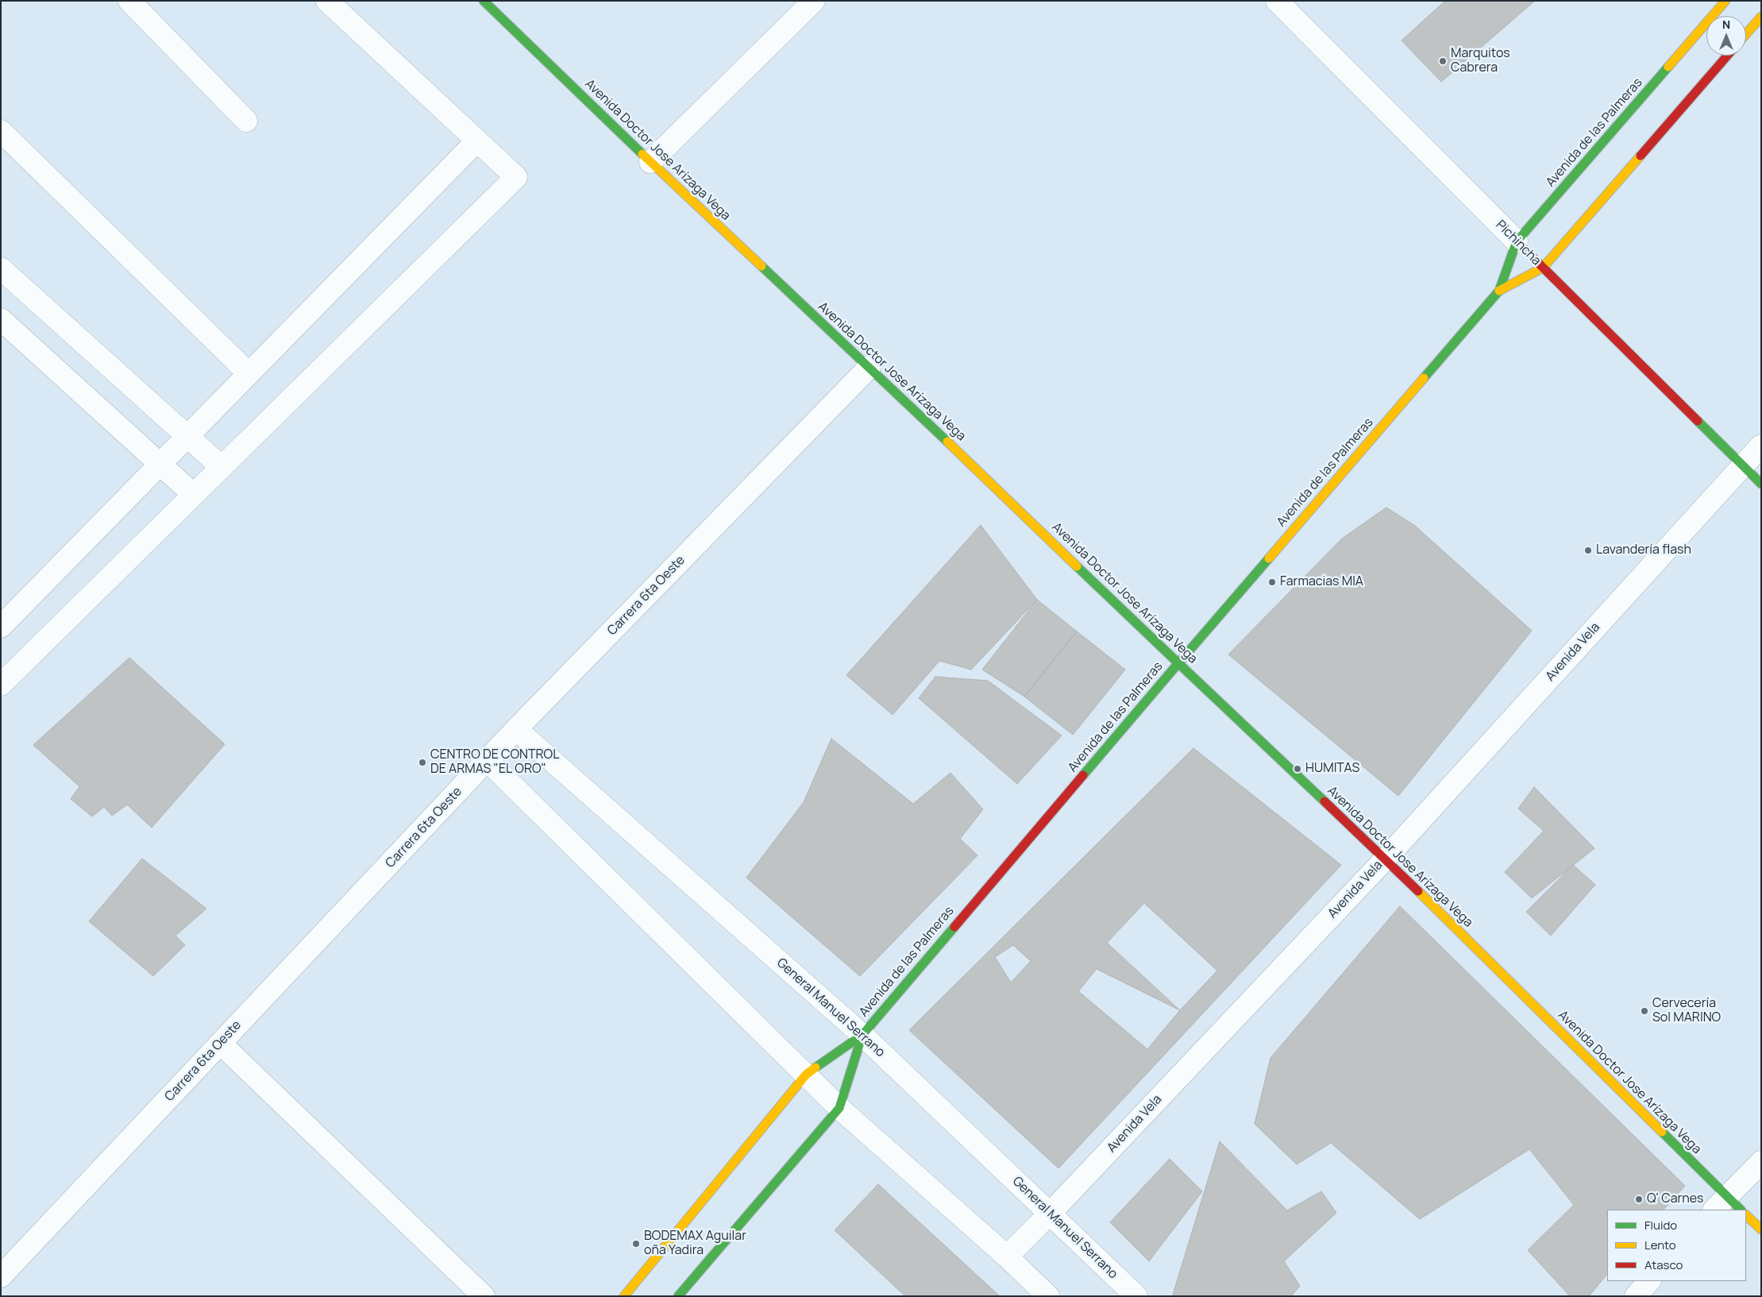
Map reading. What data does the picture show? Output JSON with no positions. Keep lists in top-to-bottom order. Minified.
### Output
{"streets":{"main road":["Avenida de las Palmeras","Avenida Doctor Jose Arízaga Vega","Pichincha"],"street":["Carrera 6ta Oeste","Avenida Vela","General Manuel Serrano"]},"crossings":[["Avenida de las Palmeras","Avenida Doctor Jose Arízaga Vega"],["Avenida de las Palmeras","Pichincha"],["Avenida de las Palmeras","General Manuel Serrano"],["Avenida Doctor Jose Arízaga Vega","Carrera 6ta Oeste"],["Avenida Doctor Jose Arízaga Vega","Avenida Vela"],["Pichincha","Avenida Vela"],["Carrera 6ta Oeste","General Manuel Serrano"],["Avenida Vela","General Manuel Serrano"]],"places":["Marquitos Cabrera","Lavandería flash","Farmacias MIA","CENTRO DE CONTROL DE ARMAS \"EL ORO\"","HUMITAS","Cervecería Sol MARINO","Q' Carnes","BODEMAX Aguilar oña Yadira"],"legend":["Fluido","Lento","Atasco"],"north":"top"}
